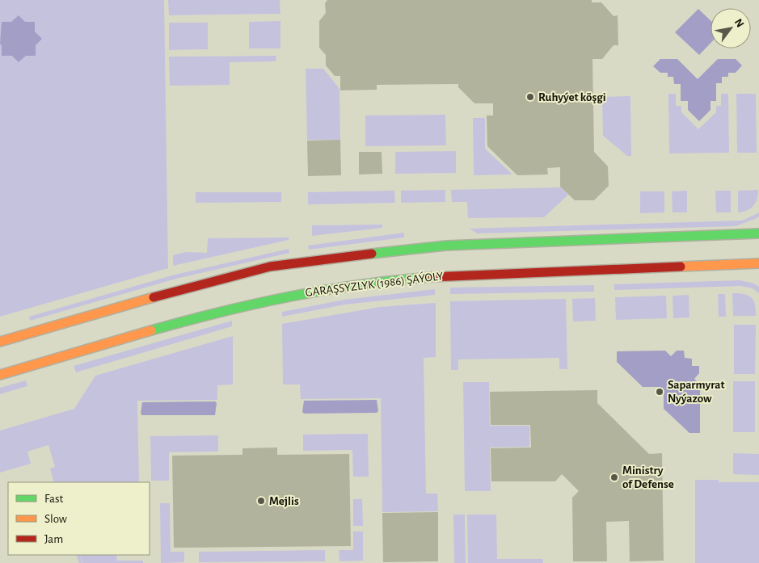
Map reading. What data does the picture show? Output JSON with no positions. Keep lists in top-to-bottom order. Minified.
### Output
{"streets":{"main road":["GARAŞSYZLYK (1986) ŞAÝOLY"]},"places":["Ruhyýet köşgi","Saparmyrat Nyýazow","Ministry of Defense","Mejlis"],"legend":["Fast","Slow","Jam"],"north":"top right"}
